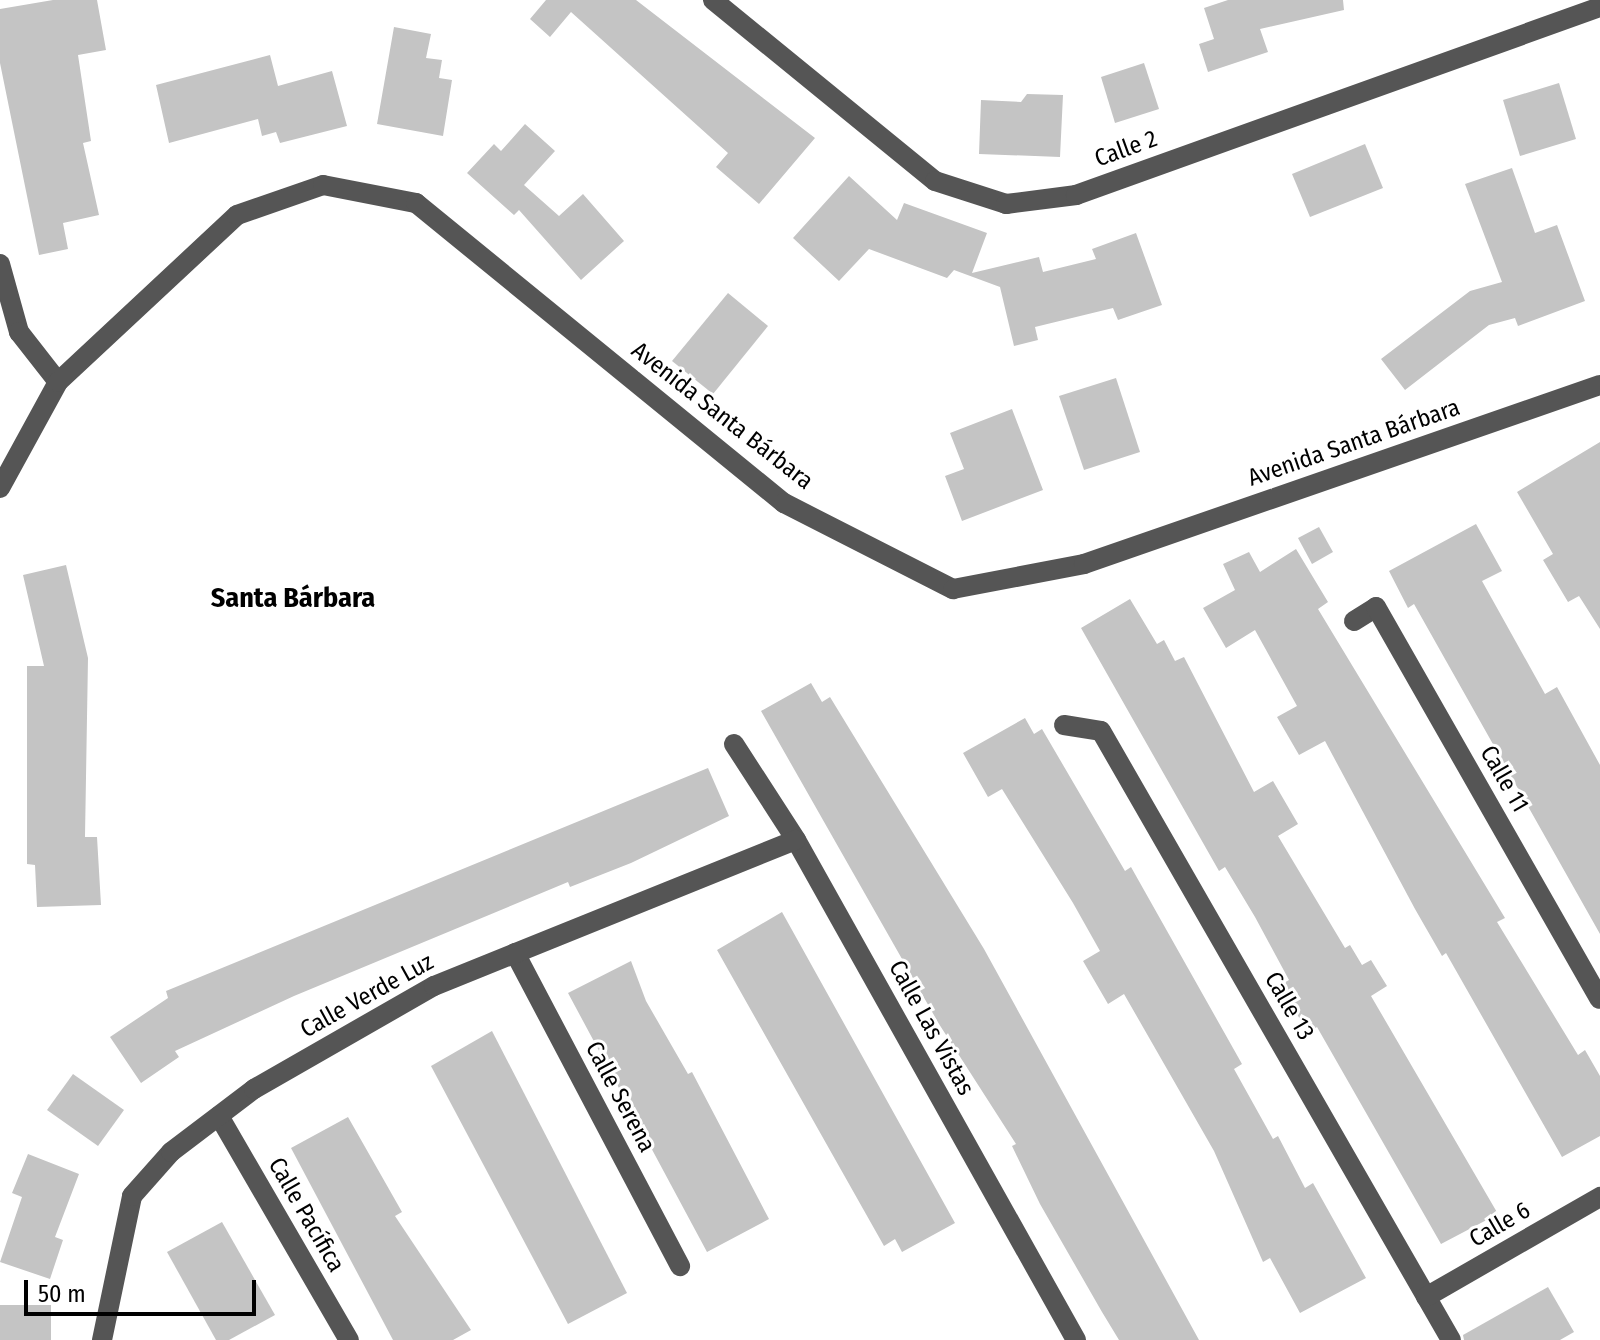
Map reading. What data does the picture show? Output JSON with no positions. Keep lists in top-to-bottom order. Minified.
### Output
{"streets":{"street":["Calle 2","Avenida Santa Bárbara","Calle 11","Calle Verde Luz","Calle 13","Calle Las Vistas","Calle Serena","Calle Pacífica","Calle 6"]},"crossings":[["Calle Verde Luz","Calle Las Vistas"],["Calle Verde Luz","Calle Serena"],["Calle Verde Luz","Calle Pacífica"],["Calle 13","Calle 6"]],"districts":["Santa Bárbara"],"scale_bar":"50 m"}
